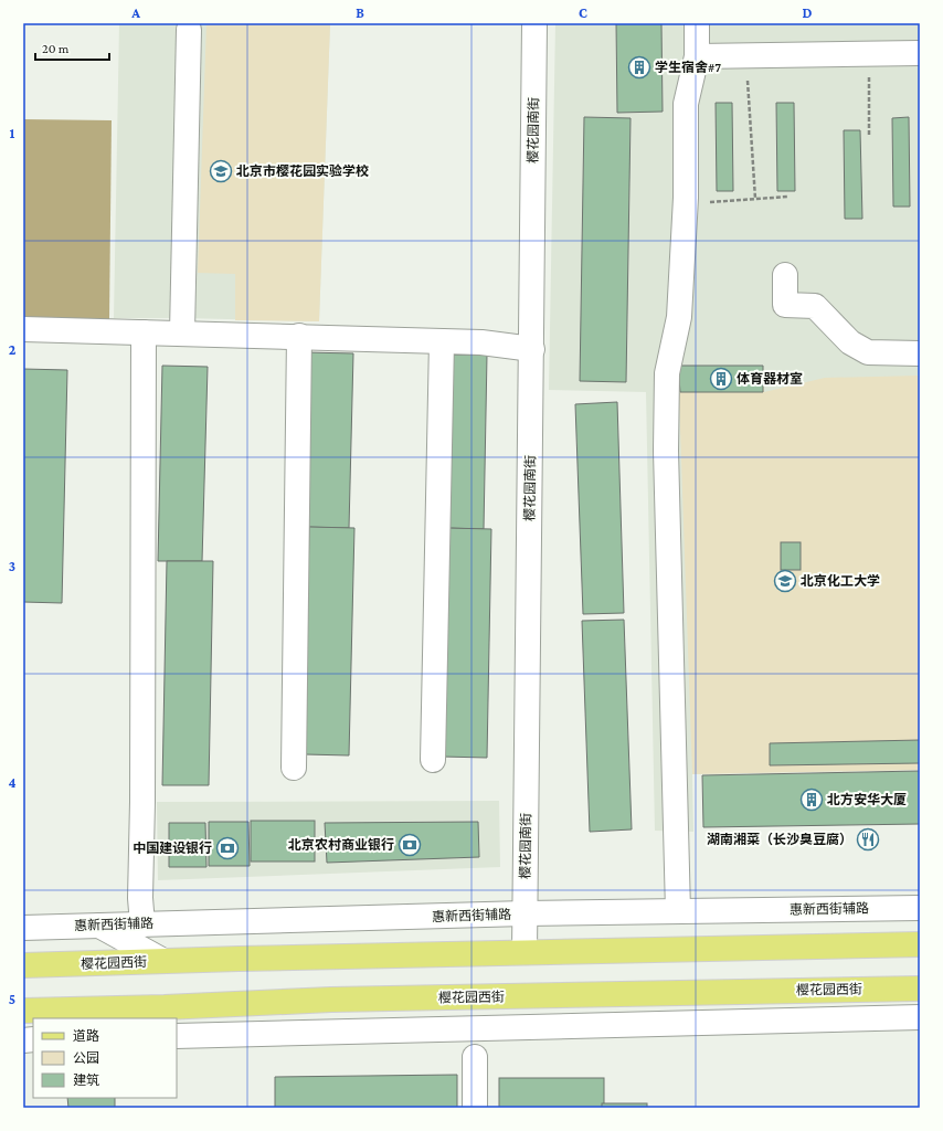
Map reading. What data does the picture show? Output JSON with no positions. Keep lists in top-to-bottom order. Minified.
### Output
{"streets":{"main road":["樱花园西街"],"street":["樱花园南街","惠新西街辅路"]},"crossings":[["樱花园南街","惠新西街辅路"],["樱花园南街","樱花园西街"]],"places":{"building":["学生宿舍#7","体育器材室","北方安华大厦"],"school or university":["北京市樱花园实验学校","北京化工大学"],"restaurant":["湖南湘菜（长沙臭豆腐）"],"bank":["北京农村商业银行","中国建设银行"]},"legend":["道路","公园","建筑"],"scale_bar":"20 m","grid":{"columns":["A","B","C","D"],"rows":["1","2","3","4","5"]}}
